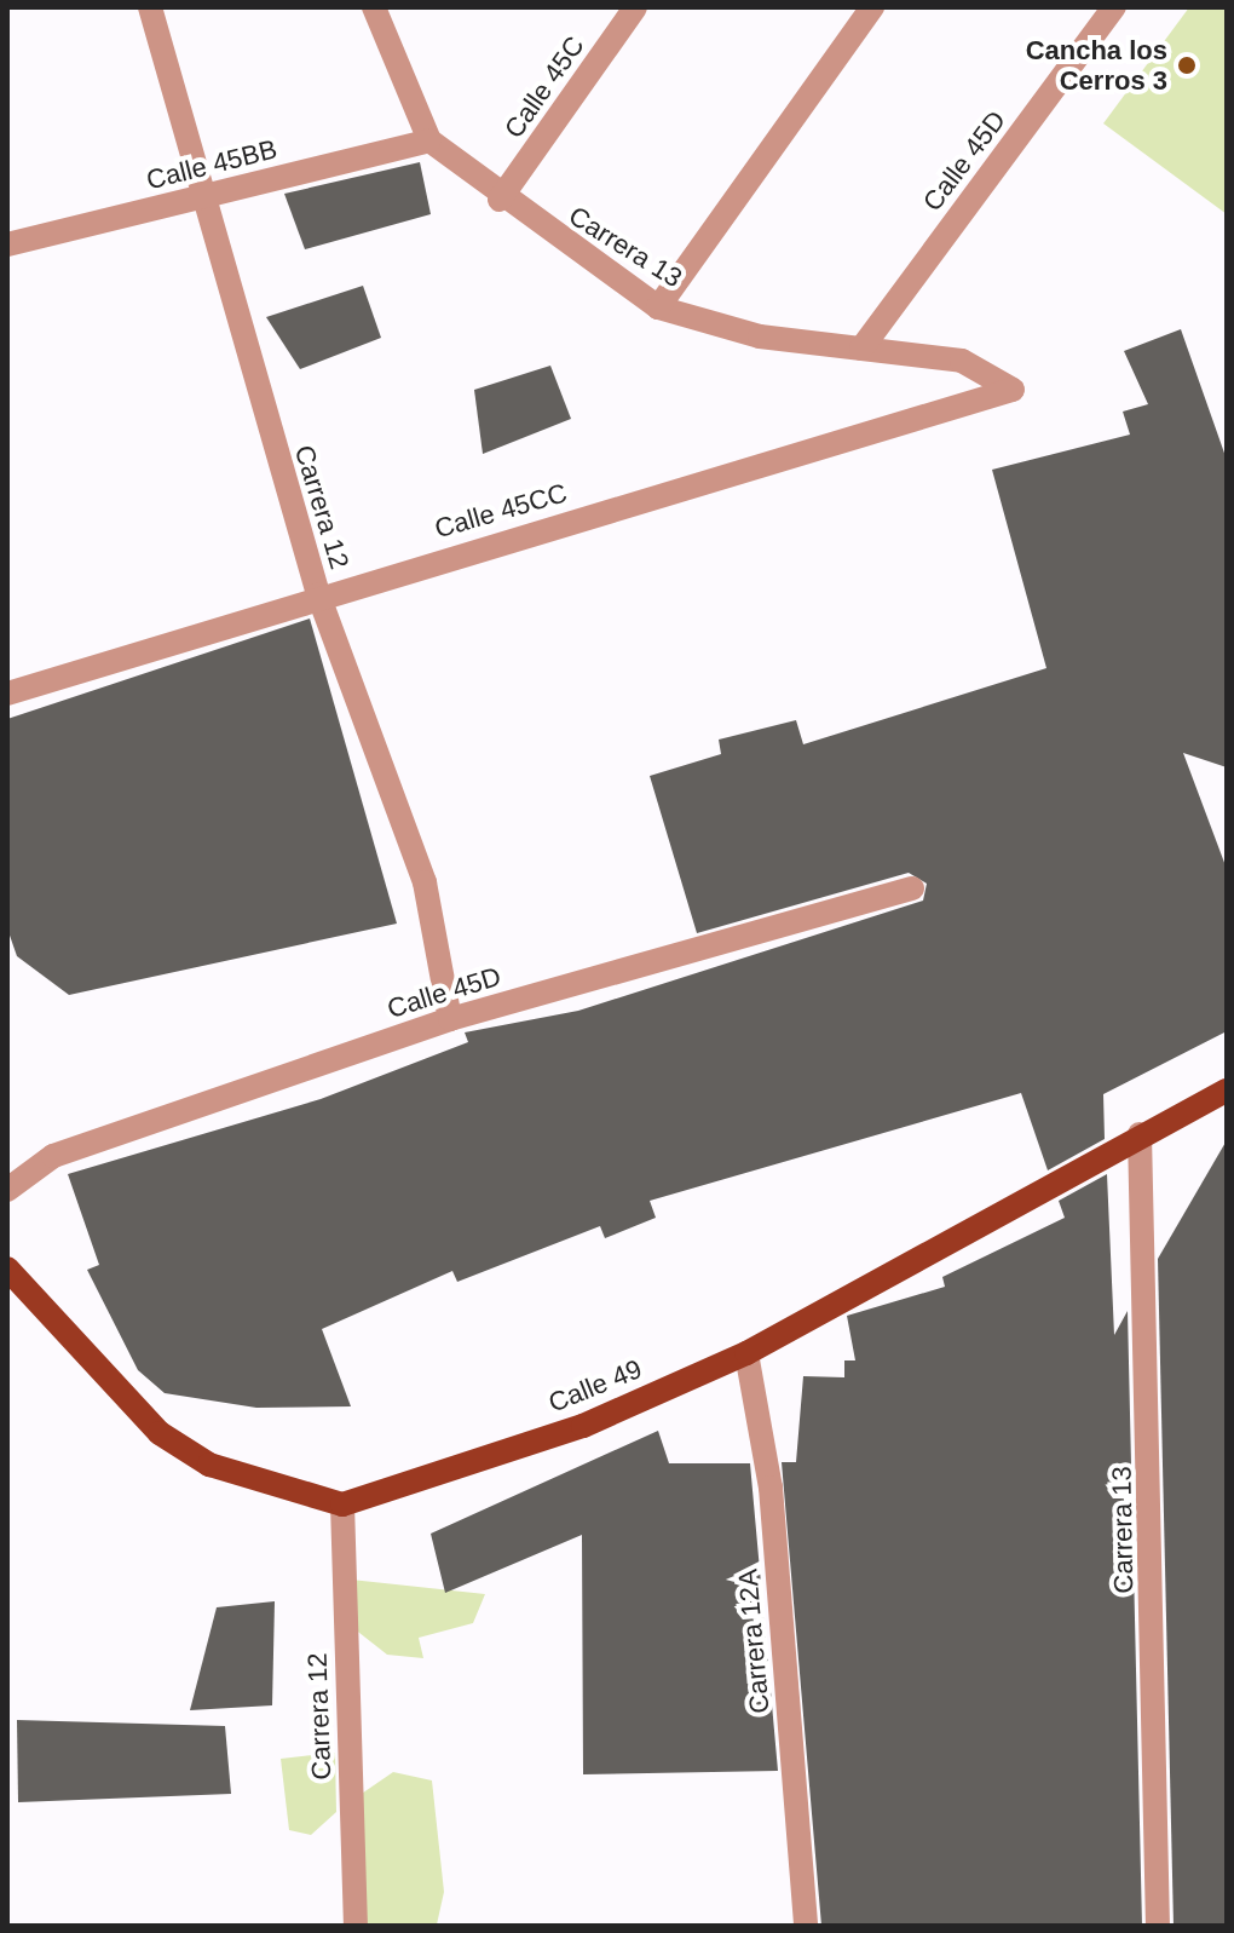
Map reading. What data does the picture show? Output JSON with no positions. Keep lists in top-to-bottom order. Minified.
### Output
{"streets":{"main road":["Calle 49"],"street":["Calle 45C","Calle 45D","Calle 45BB","Carrera 13","Carrera 12","Calle 45CC","Carrera 12A"]},"crossings":[["Calle 45C","Carrera 13"],["Calle 45D","Carrera 13"],["Calle 45D","Carrera 12"],["Calle 45BB","Carrera 13"],["Calle 45BB","Carrera 12"],["Carrera 13","Calle 45CC"],["Carrera 13","Calle 49"],["Carrera 12","Calle 45CC"],["Carrera 12","Calle 49"],["Calle 49","Carrera 12A"]],"places":["Cancha los Cerros 3"]}
